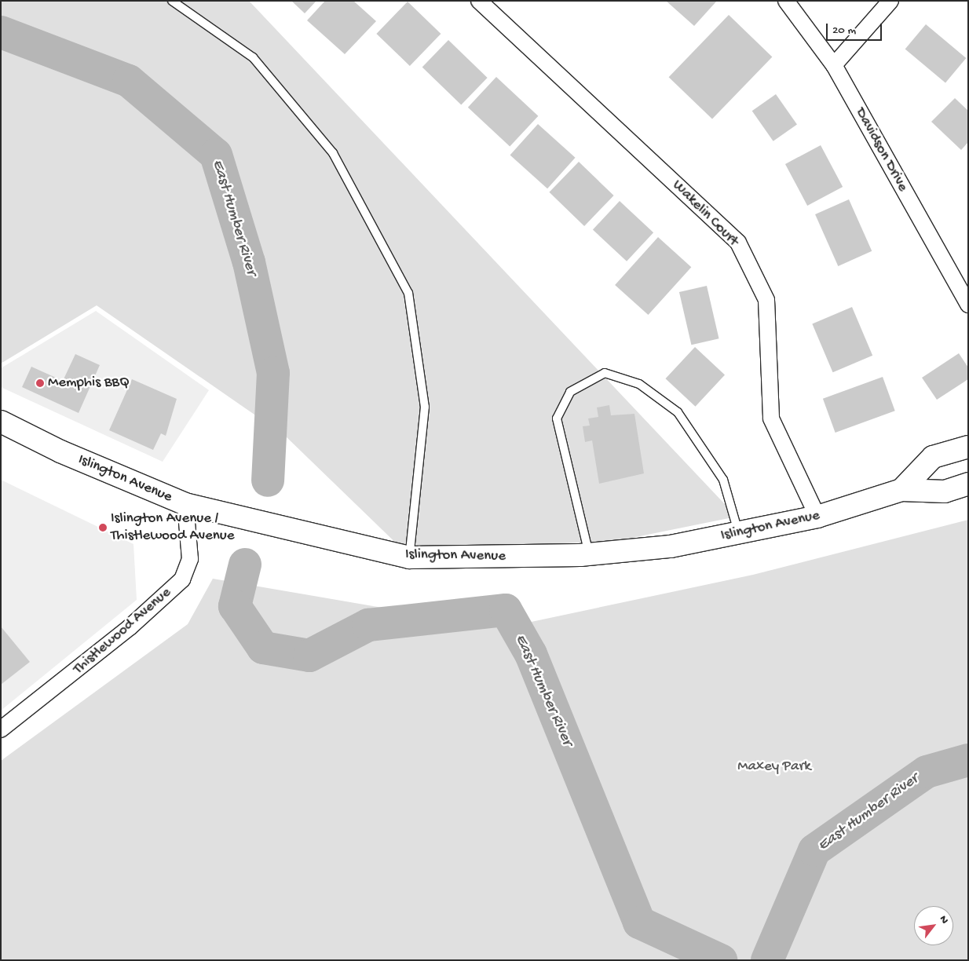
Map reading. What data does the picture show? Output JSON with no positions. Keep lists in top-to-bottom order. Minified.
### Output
{"streets":{"main road":["Islington Avenue"],"street":["Davidson Drive","Wakelin Court","Thistlewood Avenue"]},"crossings":[["Wakelin Court","Islington Avenue"],["Islington Avenue","Thistlewood Avenue"]],"water":["East Humber River"],"parks":["Maxey Park"],"places":["Memphis BBQ","Islington Avenue / Thistlewood Avenue"],"scale_bar":"20 m","north":"top right"}
